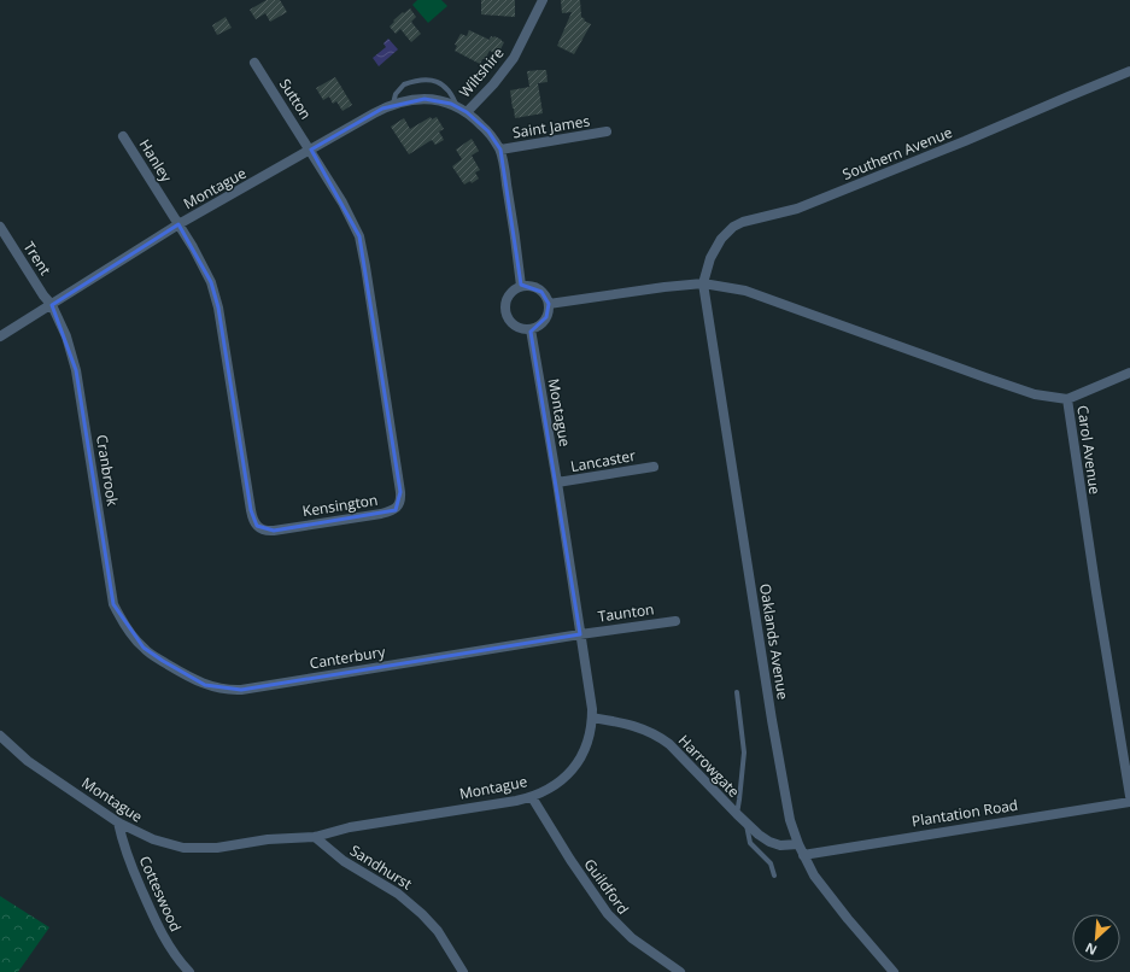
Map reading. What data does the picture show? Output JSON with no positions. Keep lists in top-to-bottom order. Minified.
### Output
{"streets":{"street":["Wiltshire","Sutton","Saint James","Southern Avenue","Hanley","Montague","Trent","Carol Avenue","Lancaster","Cranbrook","Kensington","Taunton","Oaklands Avenue","Canterbury","Harrowgate","Plantation Road","Sandhurst","Guildford","Cotteswood"]},"crossings":[["Wiltshire","Montague"],["Sutton","Montague"],["Sutton","Kensington"],["Saint James","Montague"],["Southern Avenue","Carol Avenue"],["Southern Avenue","Oaklands Avenue"],["Hanley","Montague"],["Hanley","Kensington"],["Montague","Trent"],["Montague","Carol Avenue"],["Montague","Lancaster"],["Montague","Cranbrook"],["Montague","Kensington"],["Montague","Taunton"],["Montague","Canterbury"],["Montague","Harrowgate"],["Montague","Sandhurst"],["Montague","Guildford"],["Montague","Cotteswood"],["Trent","Cranbrook"],["Carol Avenue","Oaklands Avenue"],["Cranbrook","Canterbury"],["Taunton","Canterbury"],["Oaklands Avenue","Harrowgate"],["Oaklands Avenue","Plantation Road"]],"north":"bottom left"}
